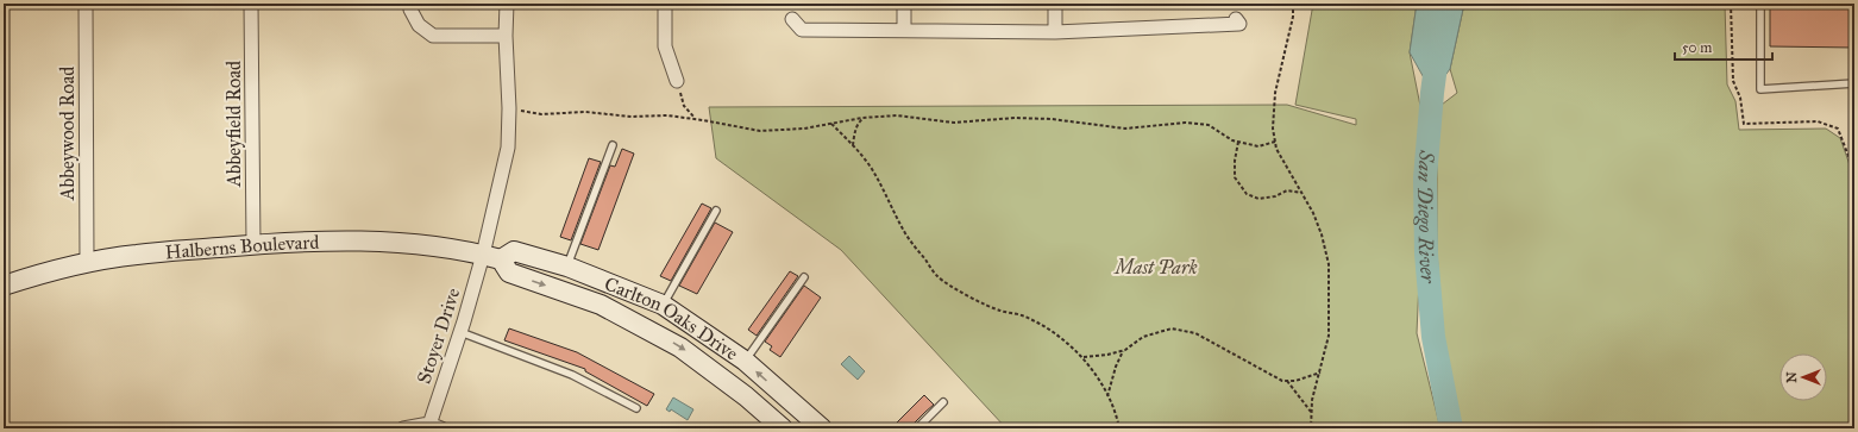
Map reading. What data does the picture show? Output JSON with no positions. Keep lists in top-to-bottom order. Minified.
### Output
{"streets":{"main road":["Halberns Boulevard","Carlton Oaks Drive"],"street":["Abbeyfield Road","Abbeywood Road","Stoyer Drive"]},"crossings":[["Abbeyfield Road","Halberns Boulevard"],["Abbeywood Road","Halberns Boulevard"],["Halberns Boulevard","Carlton Oaks Drive"],["Halberns Boulevard","Stoyer Drive"],["Carlton Oaks Drive","Stoyer Drive"]],"water":["San Diego River"],"parks":["Mast Park"],"scale_bar":"50 m","north":"left"}
